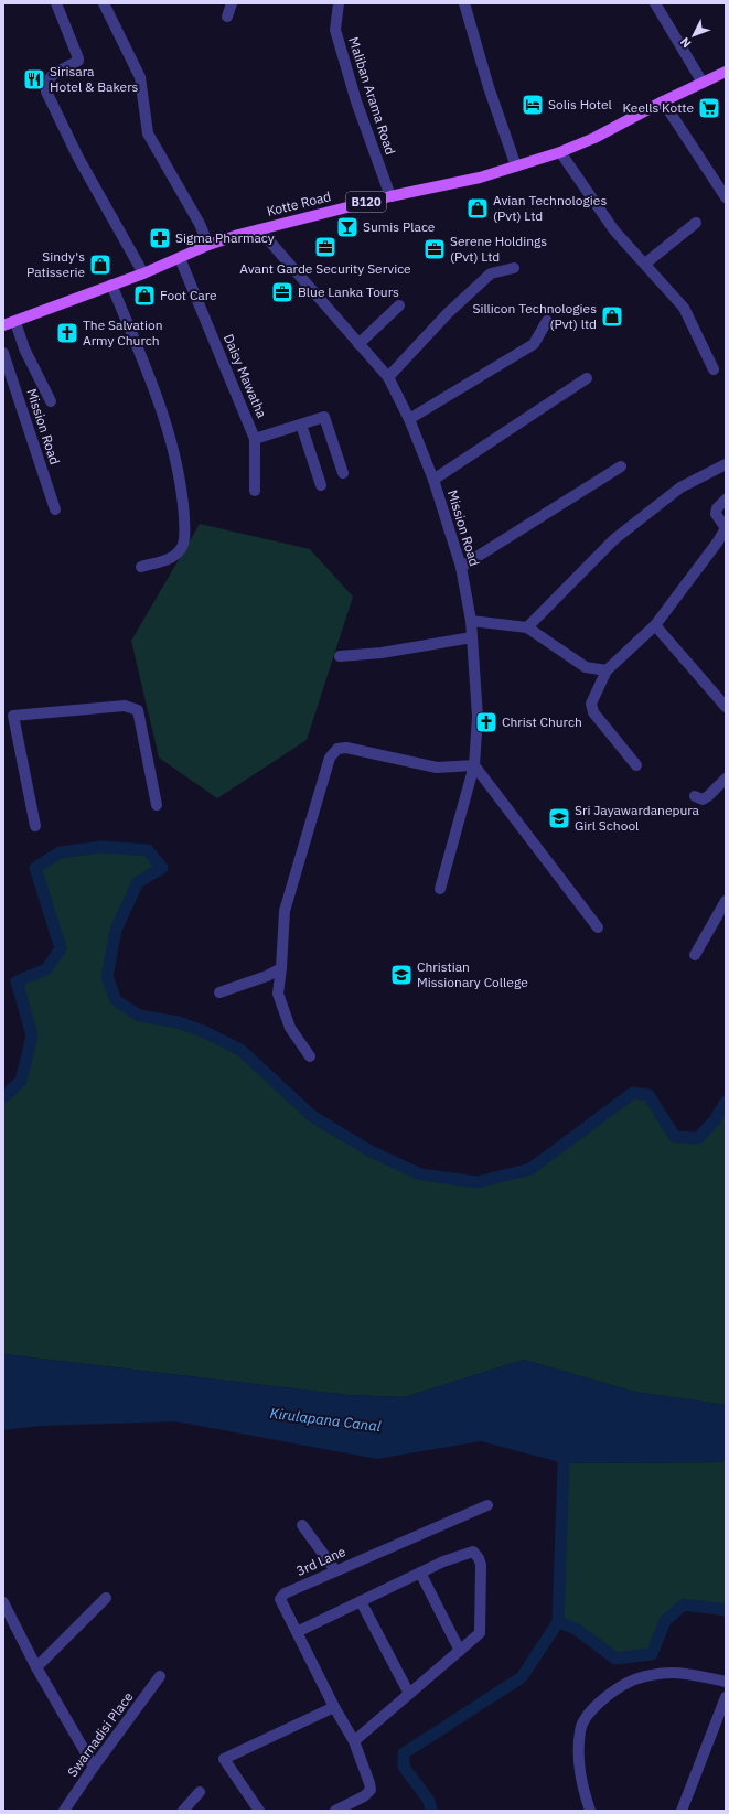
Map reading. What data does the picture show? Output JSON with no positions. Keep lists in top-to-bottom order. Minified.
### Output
{"streets":{"main road":["B120","Kotte Road"],"street":["Maliban Arama Road","Daisy Mawatha","Mission Road","3rd Lane","Swarnadisi Place"]},"crossings":[["Maliban Arama Road","Kotte Road"],["Kotte Road","Daisy Mawatha"],["Kotte Road","Mission Road"]],"water":["Kirulapana Canal"],"places":{"restaurant":["Sirisara Hotel & Bakers"],"hotel":["Solis Hotel"],"supermarket":["Keells Kotte"],"shop":["Avian Technologies (Pvt) Ltd","Sindy's Patisserie","Foot Care","Sillicon Technologies (Pvt) ltd"],"bar":["Sumis Place"],"pharmacy":["Sigma Pharmacy"],"office":["Avant Garde Security Service","Serene Holdings (Pvt) Ltd","Blue Lanka Tours"],"church":["The Salvation Army Church","Christ Church"],"school or university":["Sri Jayawardanepura Girl School","Christian Missionary College"]},"north":"bottom left"}
